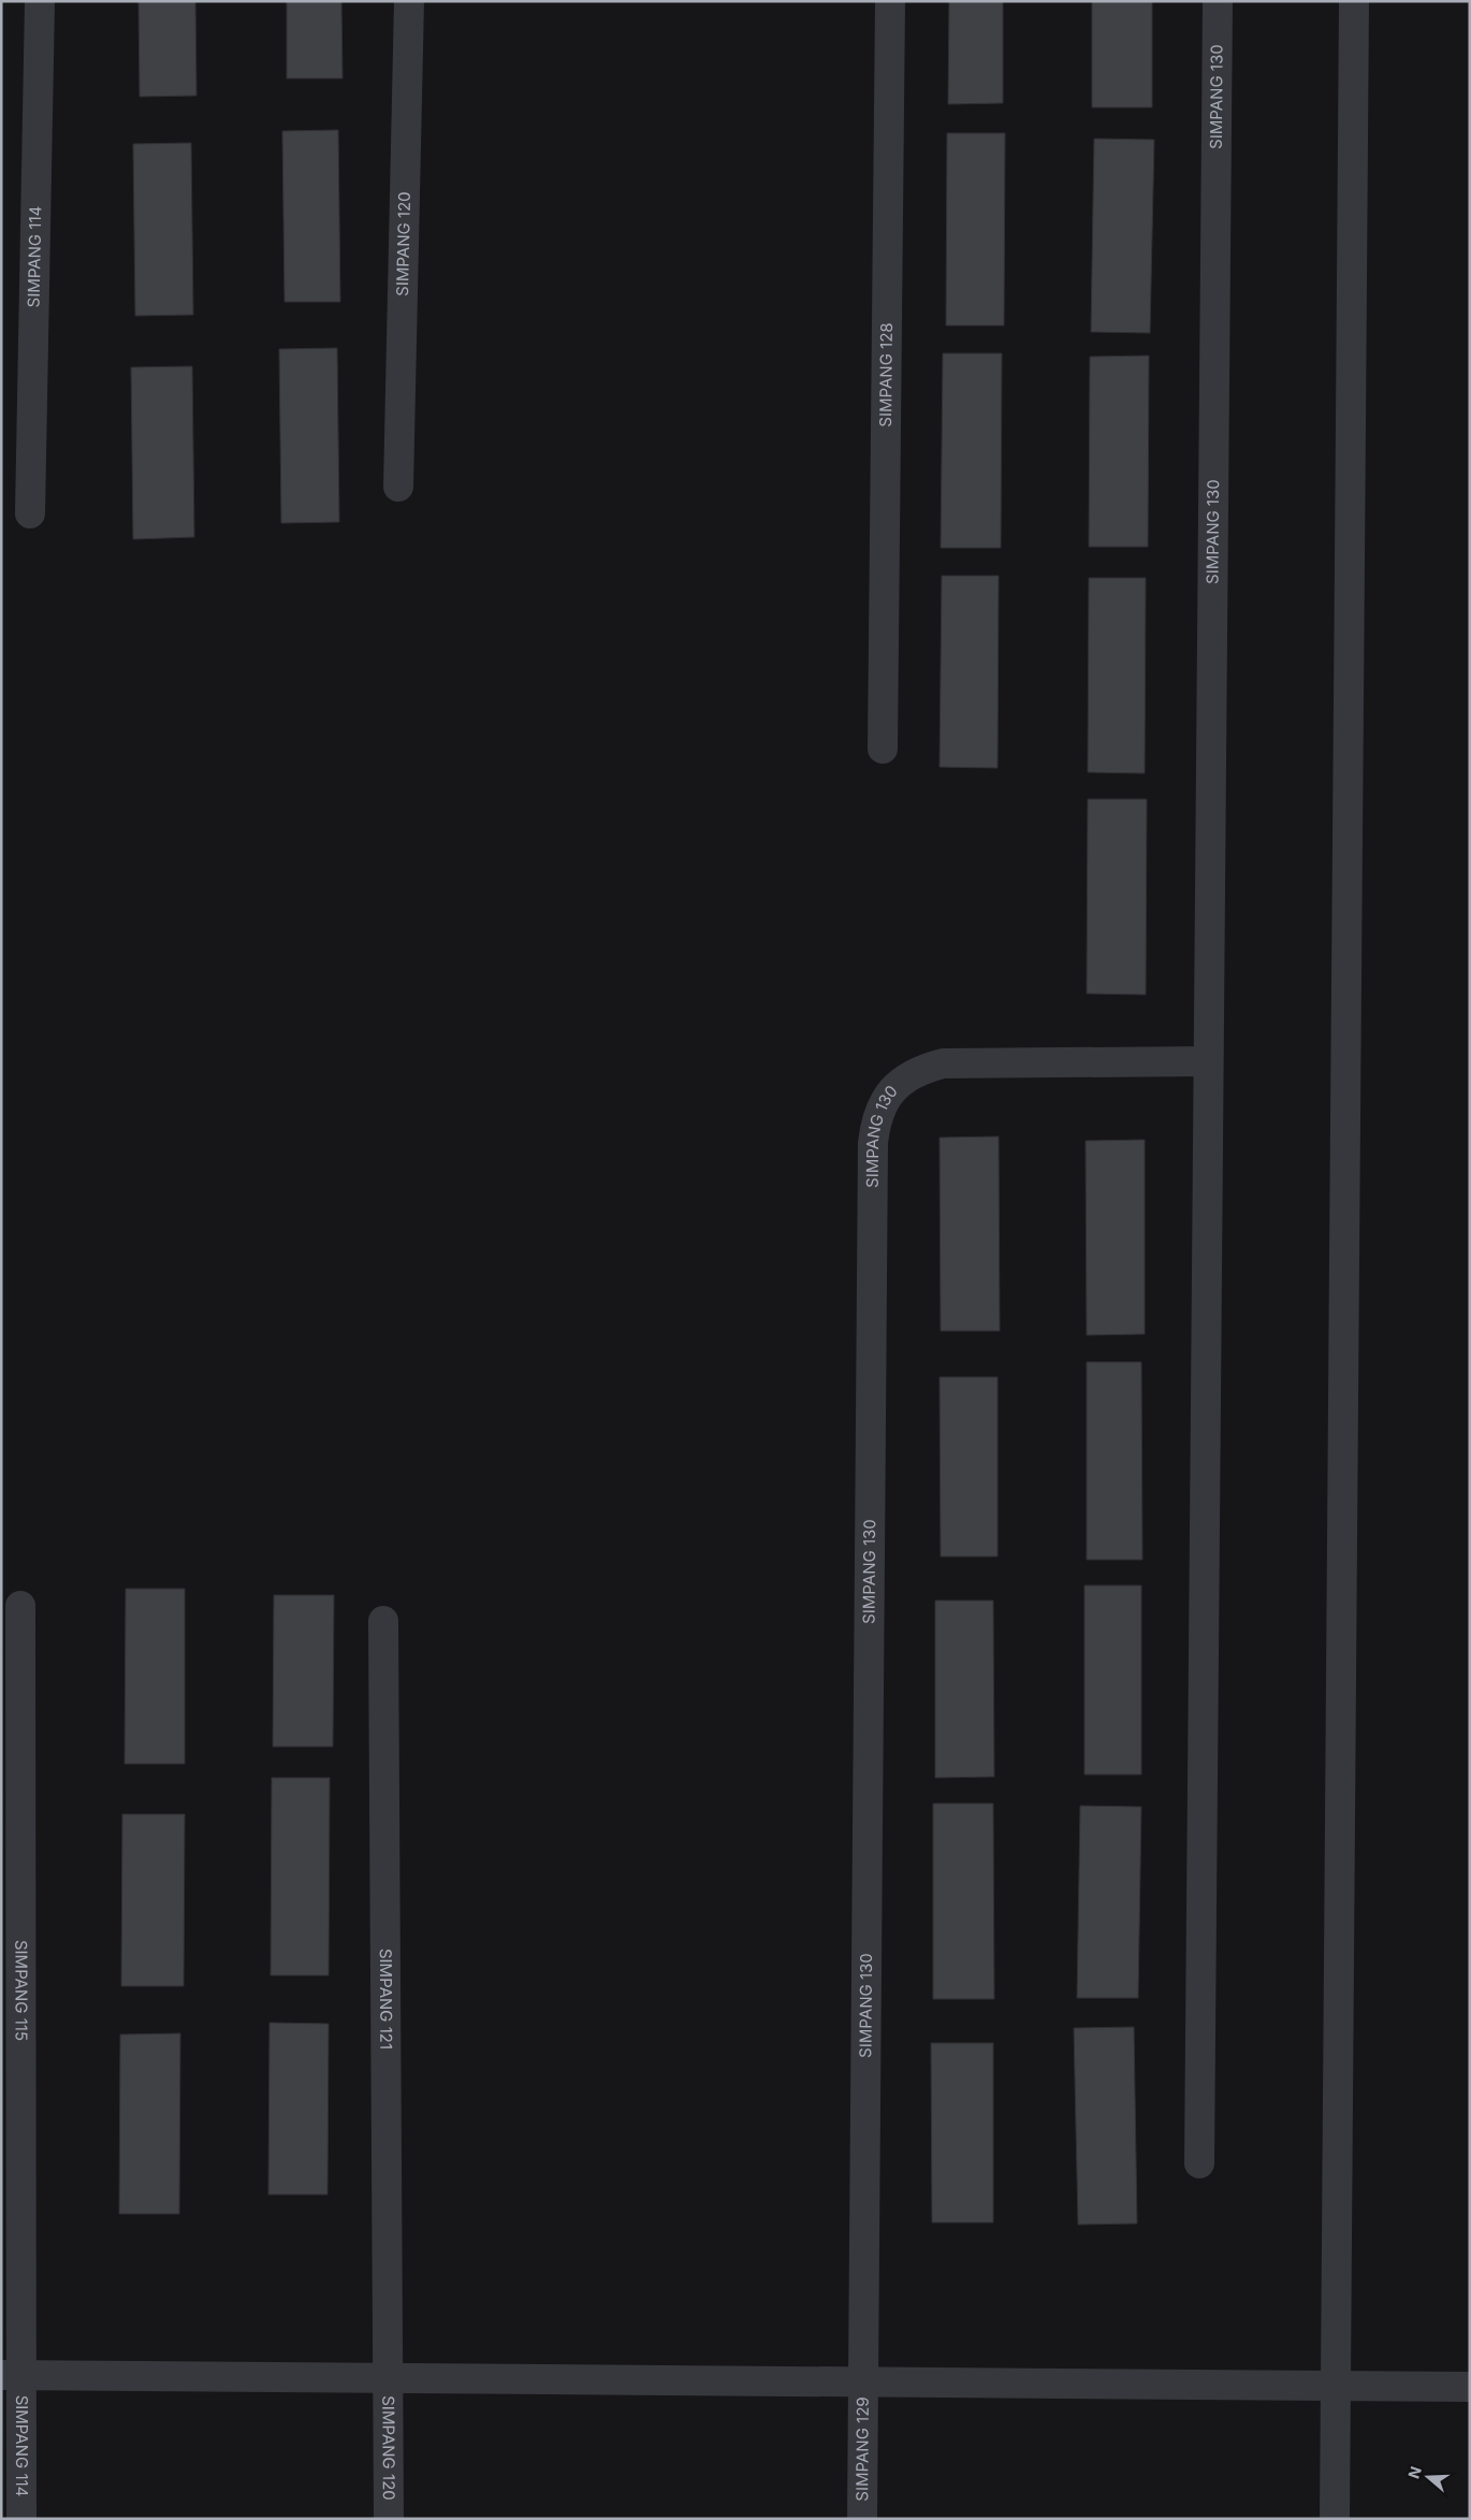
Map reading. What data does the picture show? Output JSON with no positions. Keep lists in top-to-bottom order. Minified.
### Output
{"streets":{"street":["SIMPANG 130","SIMPANG 120","SIMPANG 114","SIMPANG 128","SIMPANG 115","SIMPANG 121","SIMPANG 129"]},"crossings":[["SIMPANG 130","SIMPANG 129"],["SIMPANG 120","SIMPANG 121"],["SIMPANG 114","SIMPANG 115"]],"north":"left"}
